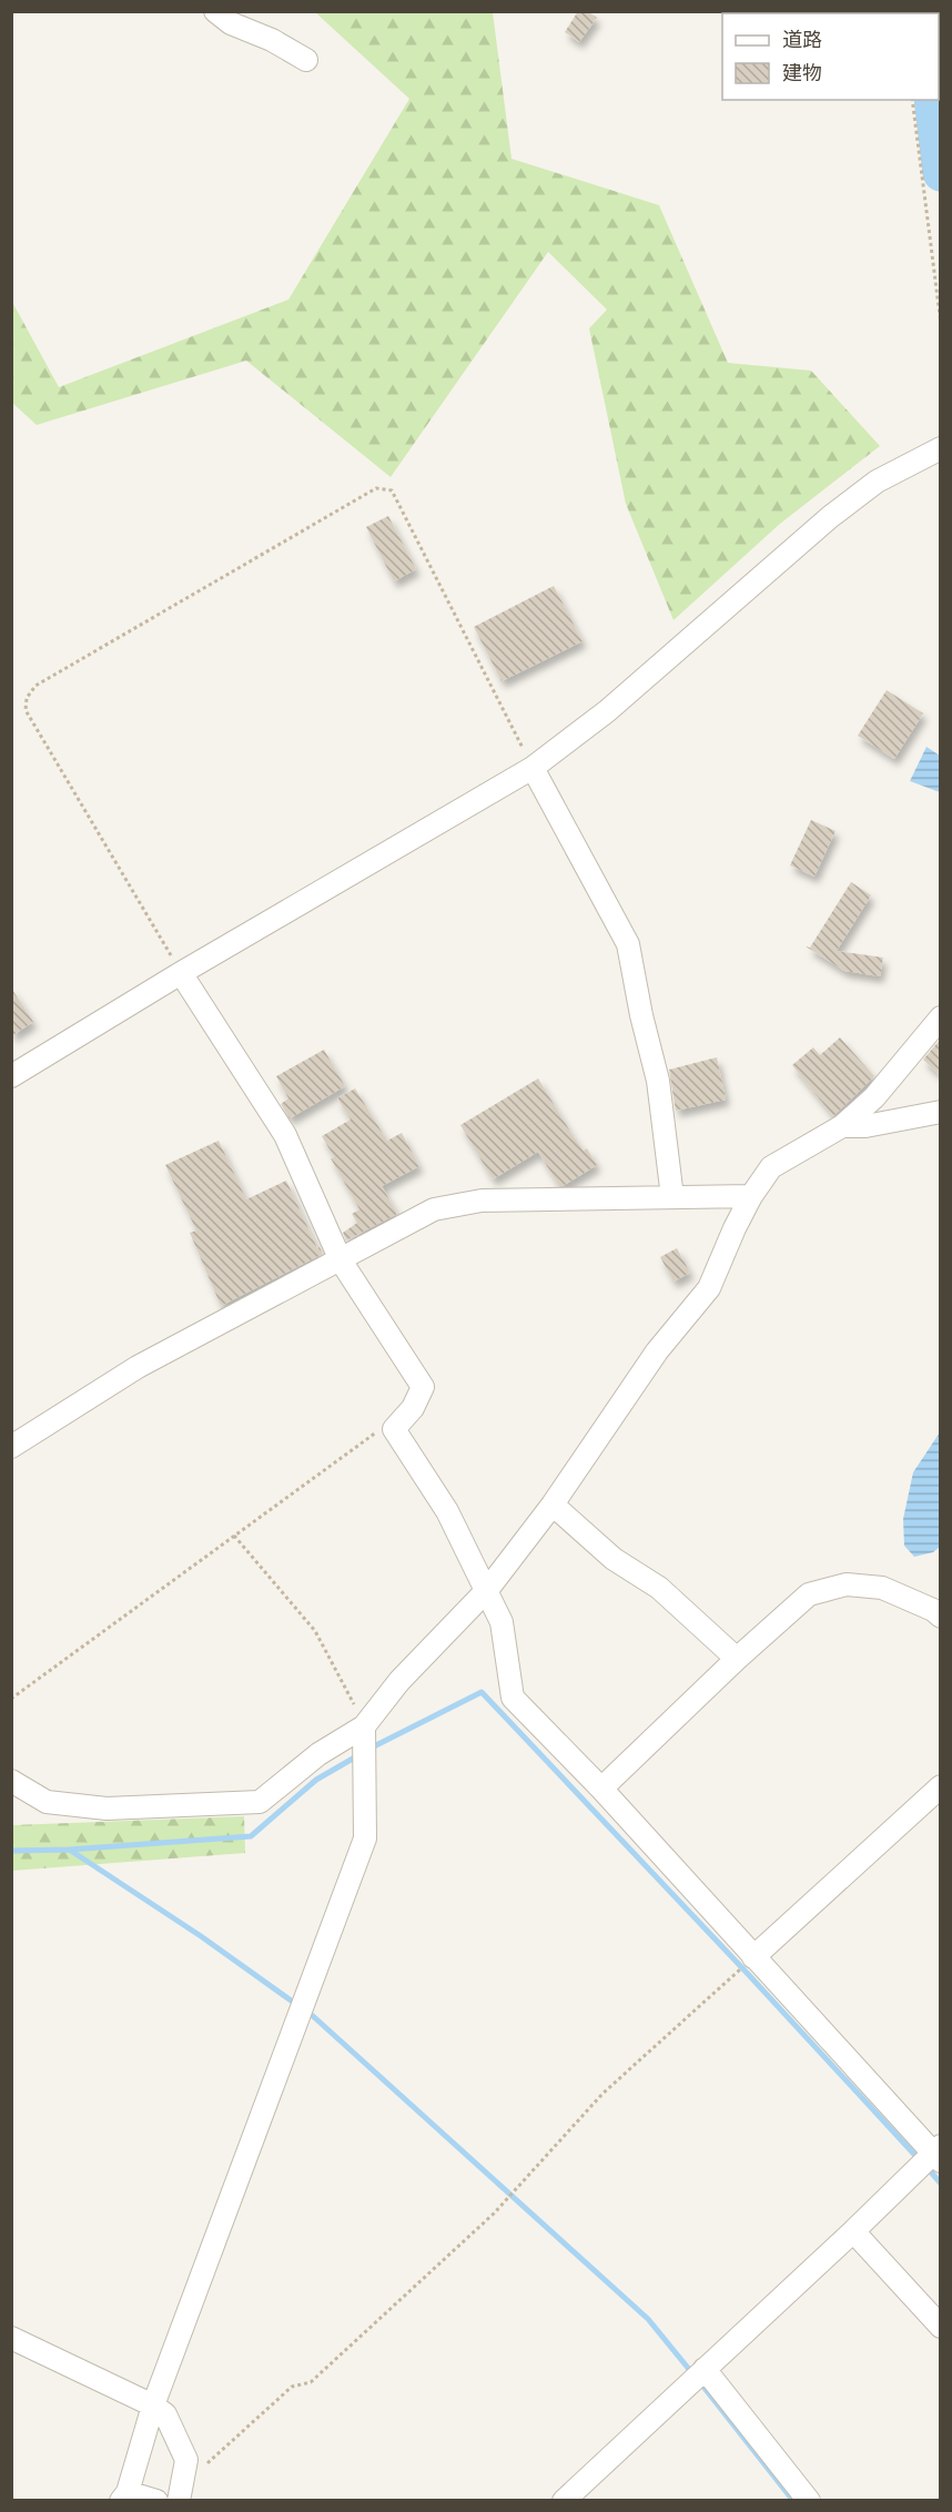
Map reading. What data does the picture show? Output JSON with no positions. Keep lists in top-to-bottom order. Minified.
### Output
{"legend":["道路","建物"]}
